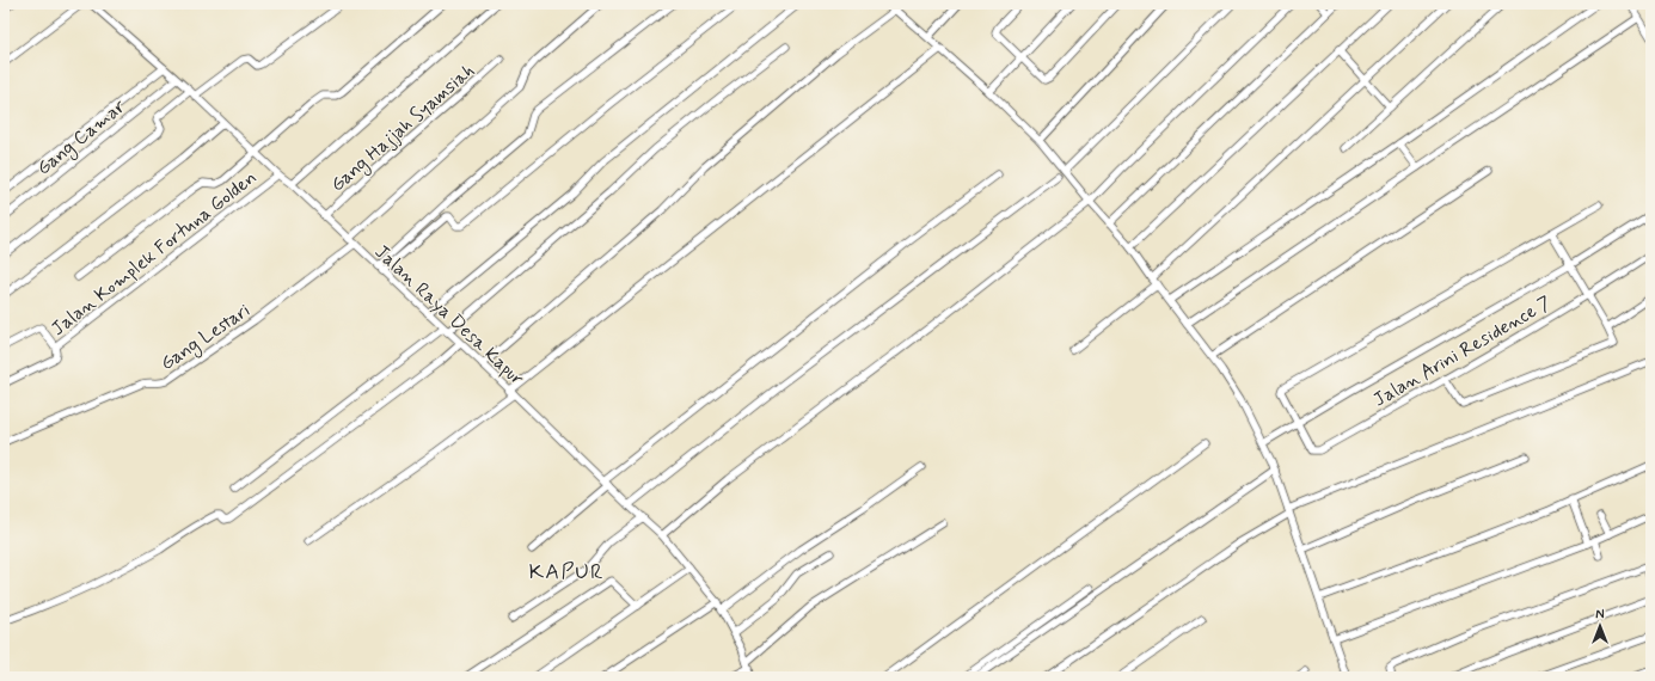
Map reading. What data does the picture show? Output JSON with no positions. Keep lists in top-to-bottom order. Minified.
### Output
{"streets":{"street":["Gang Hajjah Syamsiah","Gang Camar","Jalan Komplek Fortuna Golden","Jalan Raya Desa Kapur","Gang Lestari","Jalan Arini Residence 7"]},"crossings":[["Gang Hajjah Syamsiah","Jalan Raya Desa Kapur"],["Gang Camar","Jalan Raya Desa Kapur"],["Jalan Komplek Fortuna Golden","Jalan Raya Desa Kapur"],["Jalan Raya Desa Kapur","Gang Lestari"]],"districts":["KAPUR"],"north":"top"}
